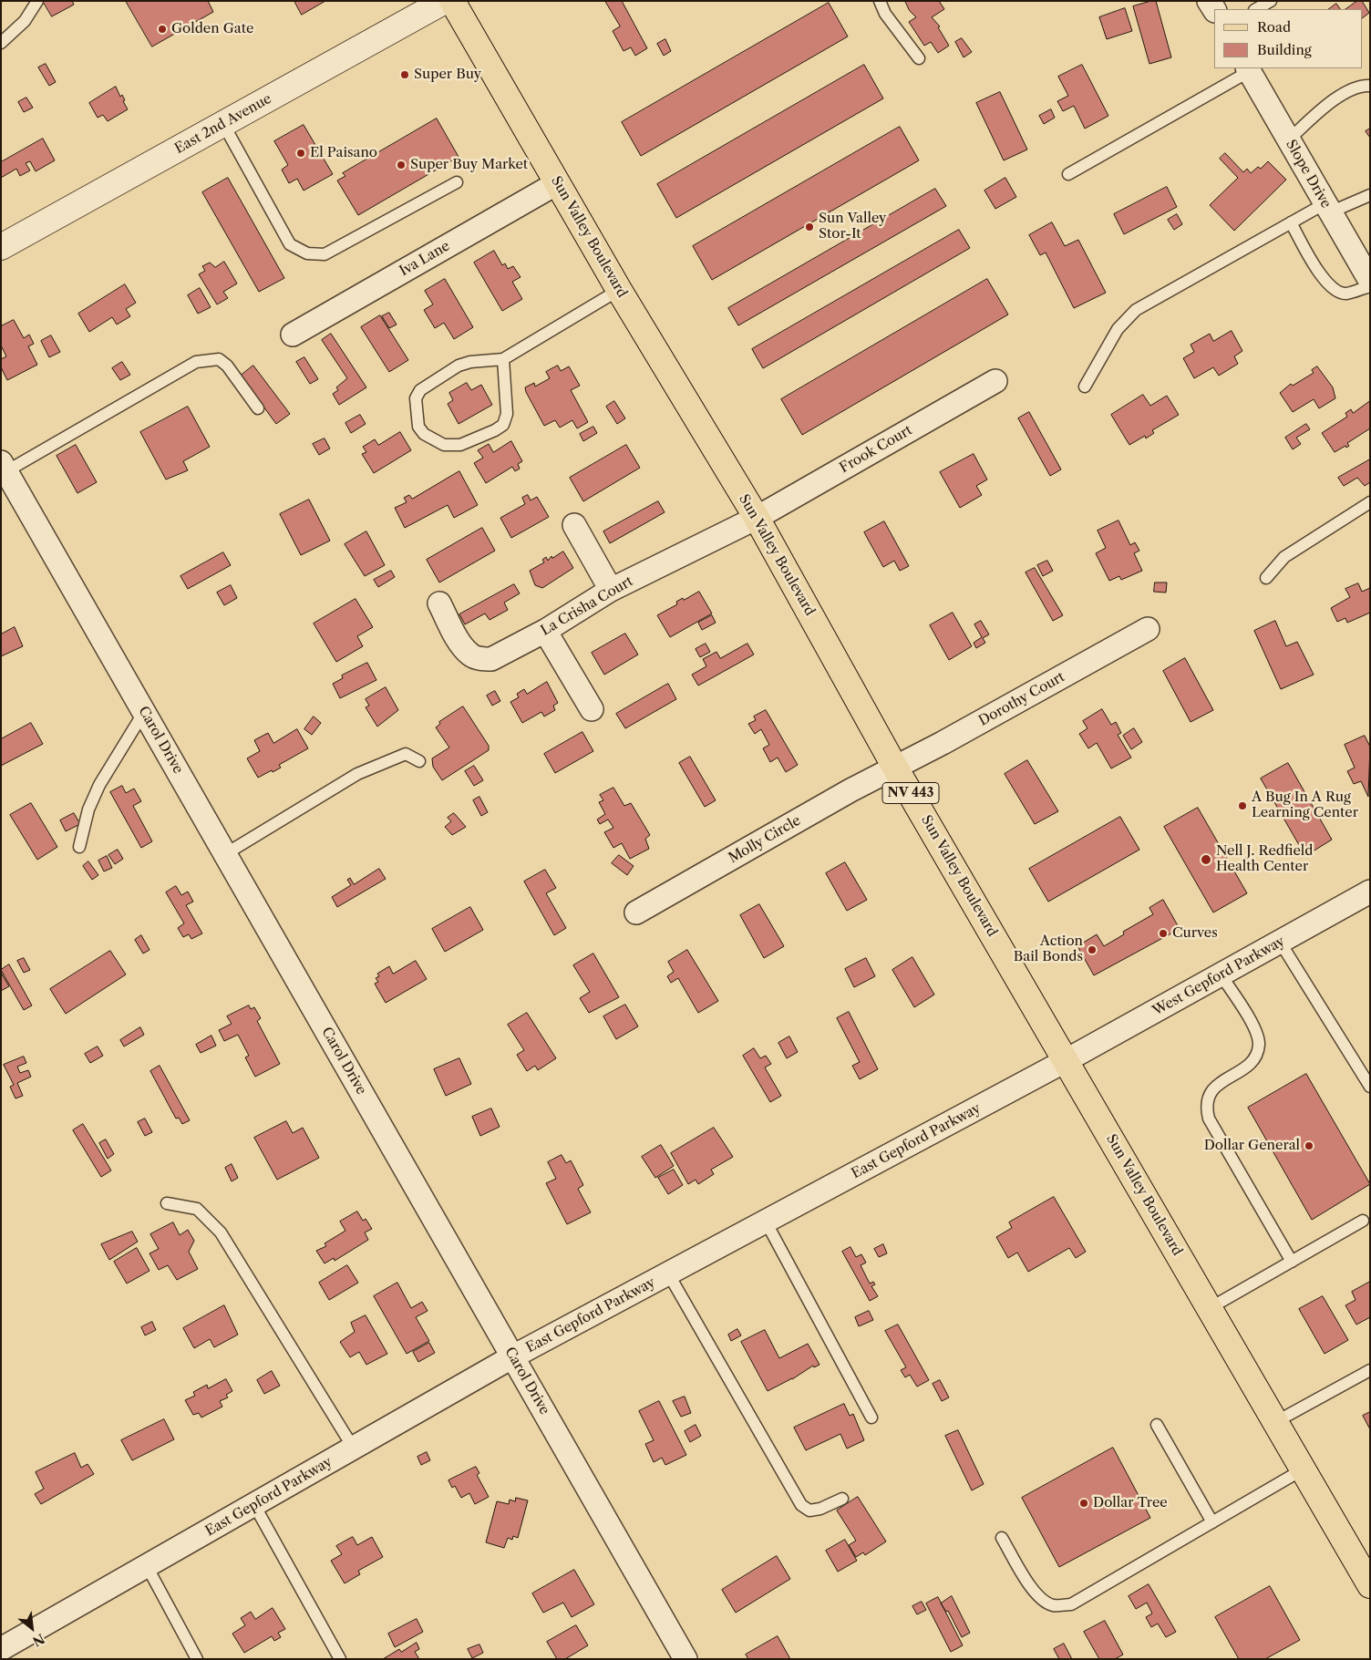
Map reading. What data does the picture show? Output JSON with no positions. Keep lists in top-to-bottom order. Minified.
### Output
{"streets":{"main road":["Sun Valley Boulevard","NV 443"],"street":["East 2nd Avenue","Slope Drive","Iva Lane","Frook Court","La Crisha Court","Dorothy Court","Carol Drive","Molly Circle","West Gepford Parkway","East Gepford Parkway"]},"crossings":[["Sun Valley Boulevard","Iva Lane"],["Sun Valley Boulevard","Frook Court"],["Sun Valley Boulevard","La Crisha Court"],["Sun Valley Boulevard","Dorothy Court"],["Sun Valley Boulevard","Molly Circle"],["Sun Valley Boulevard","West Gepford Parkway"],["Sun Valley Boulevard","East Gepford Parkway"],["Frook Court","La Crisha Court"],["Dorothy Court","Molly Circle"],["Carol Drive","East Gepford Parkway"],["West Gepford Parkway","East Gepford Parkway"]],"places":["Golden Gate","Super Buy","El Paisano","Super Buy Market","Sun Valley Stor-It","A Bug In A Rug Learning Center","Nell J. Redfield Health Center","Curves","Action Bail Bonds","Dollar General","Dollar Tree"],"legend":["Road","Building"],"north":"bottom right"}
